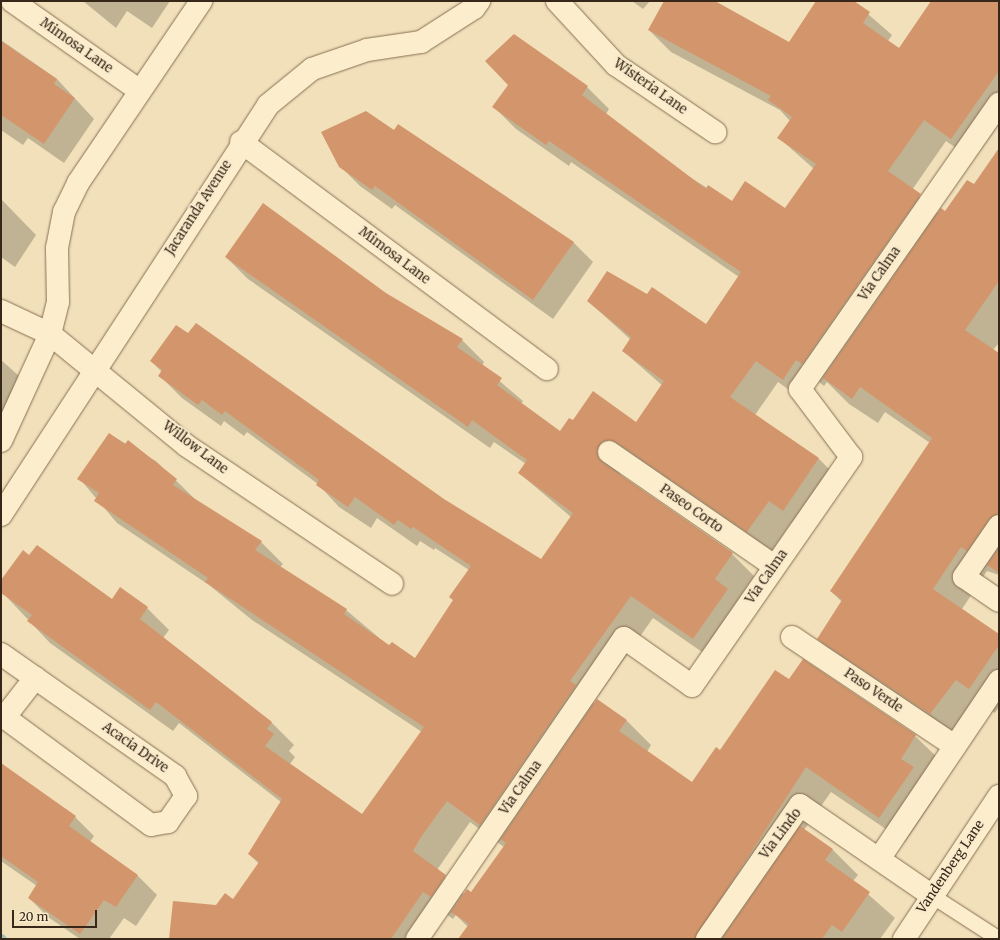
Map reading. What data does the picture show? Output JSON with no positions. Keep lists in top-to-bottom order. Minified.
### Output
{"streets":{"street":["Mimosa Lane","Wisteria Lane","Jacaranda Avenue","Via Calma","Willow Lane","Paseo Corto","Paso Verde","Acacia Drive","Via Lindo","Vandenberg Lane"]},"crossings":[["Mimosa Lane","Jacaranda Avenue"],["Jacaranda Avenue","Willow Lane"],["Via Calma","Paseo Corto"],["Via Lindo","Vandenberg Lane"]],"scale_bar":"20 m"}
